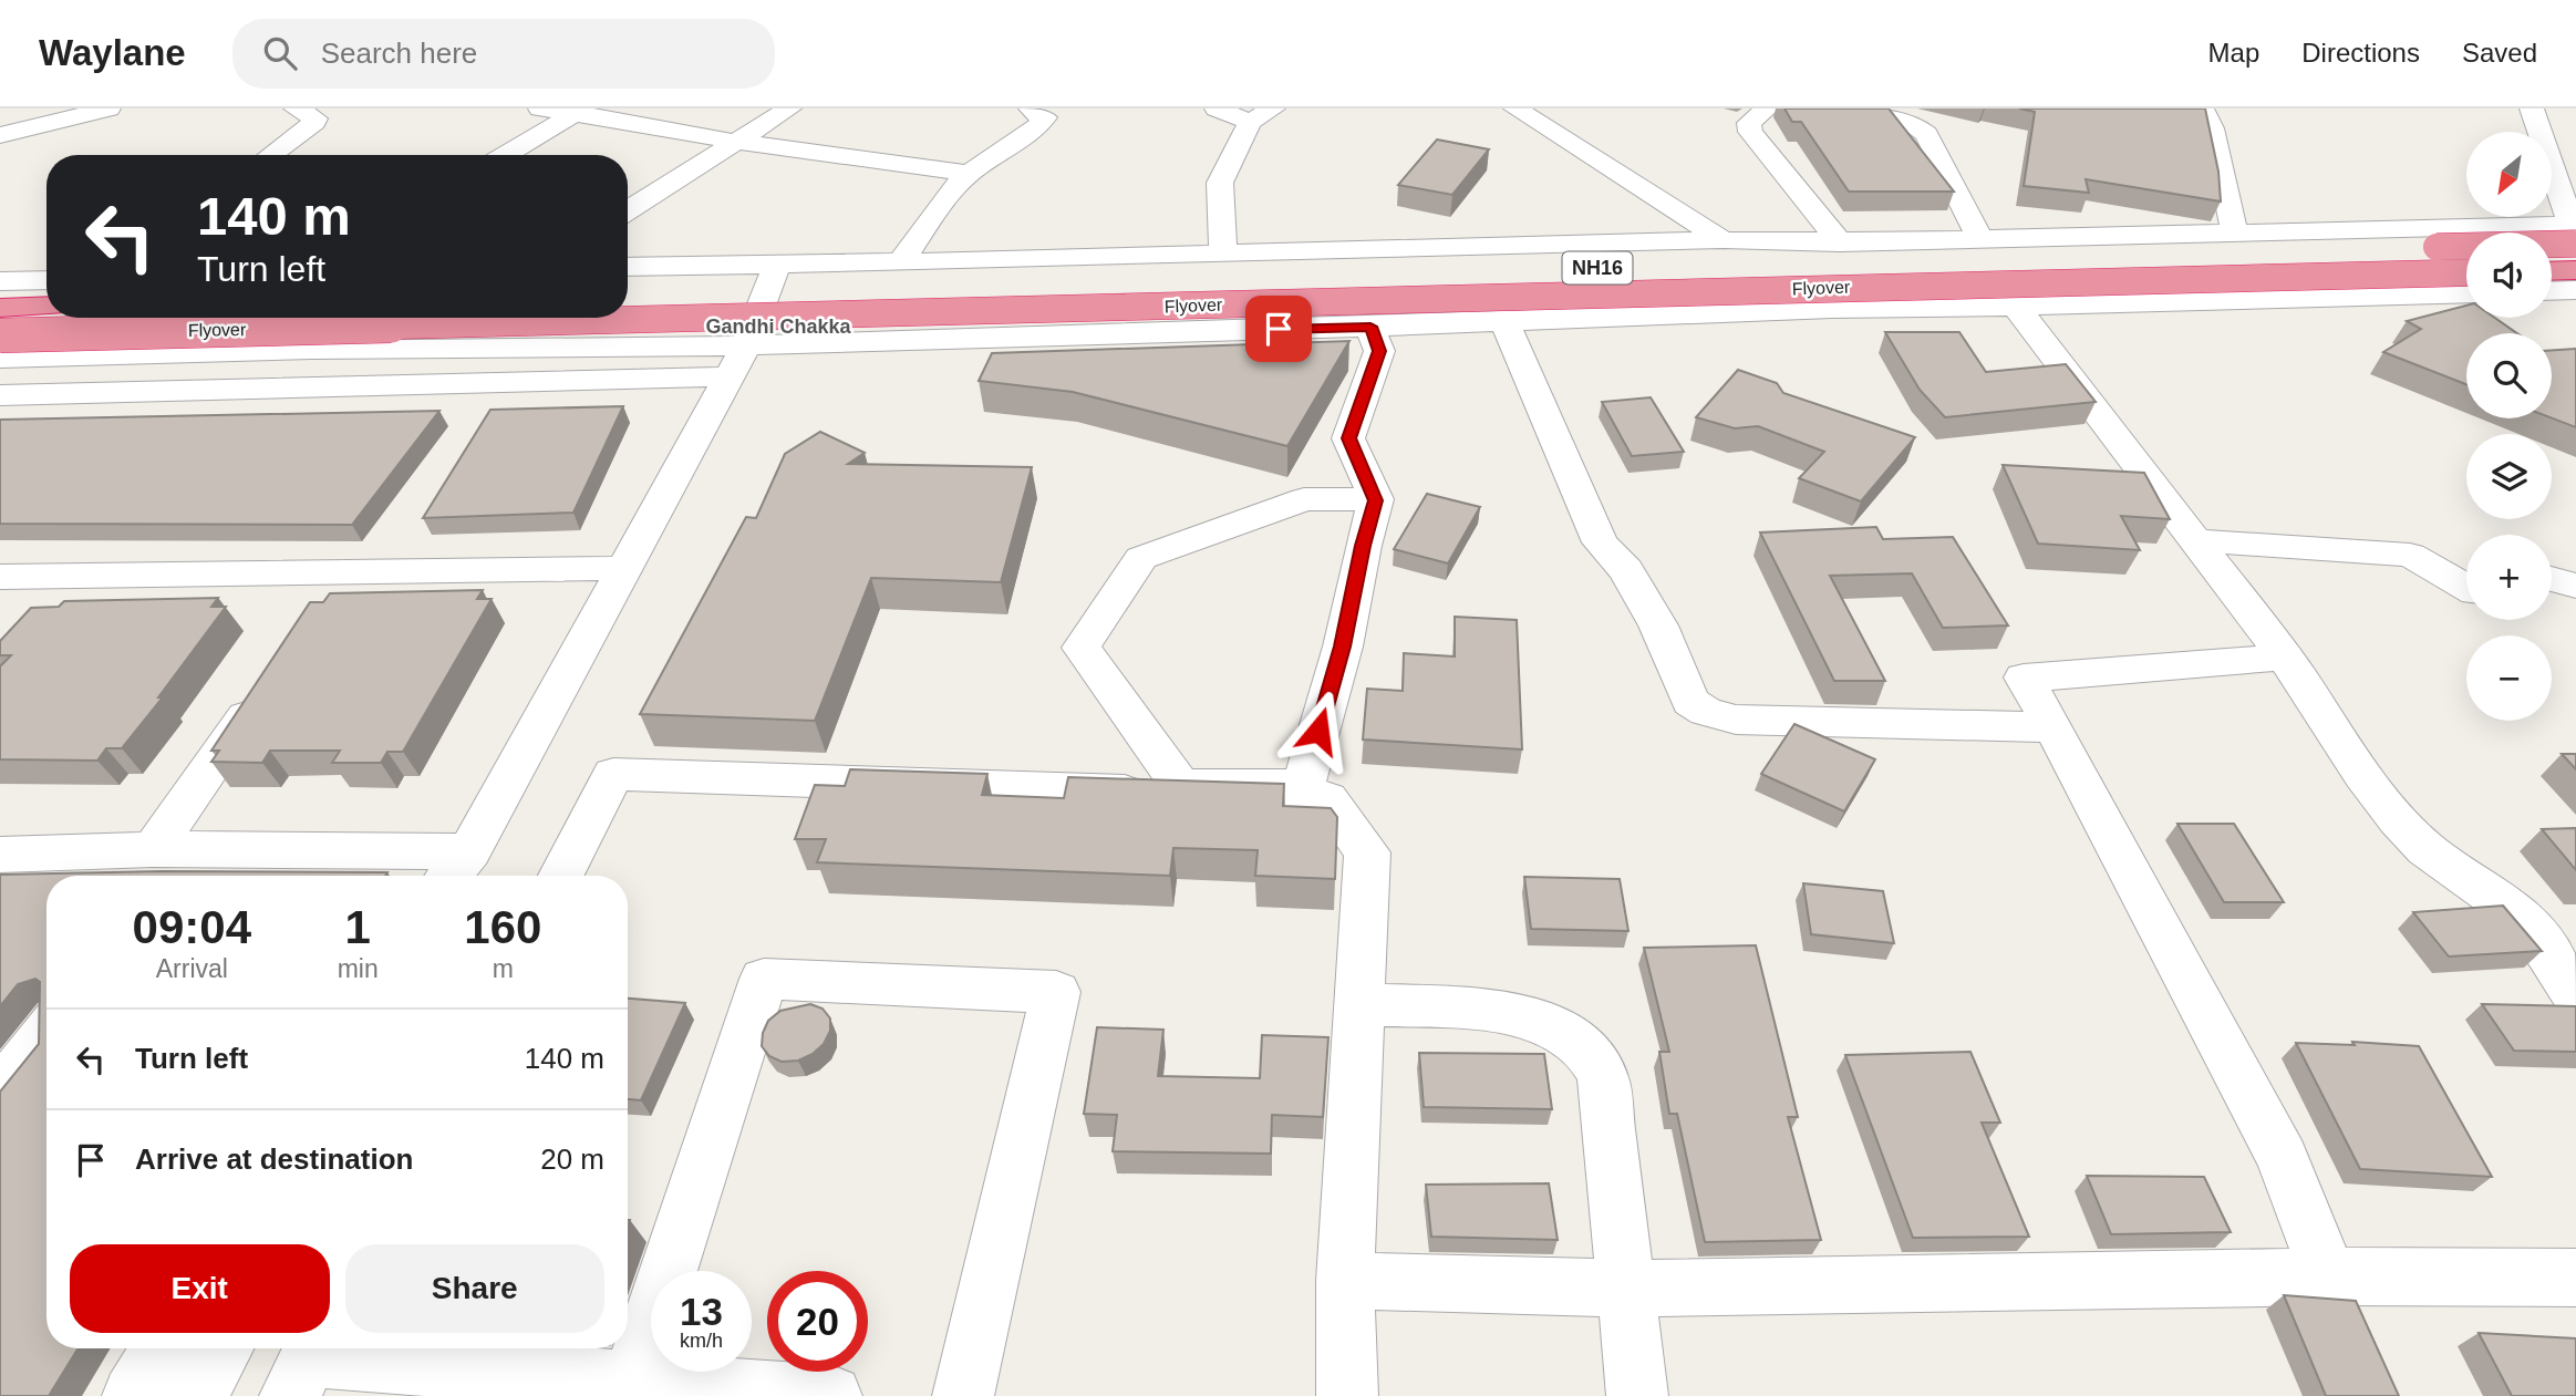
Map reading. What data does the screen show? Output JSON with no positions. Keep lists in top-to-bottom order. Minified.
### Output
{"streets":{"highway":["NH16","Flyover"]},"districts":["Gandhi Chakka"],"north":"bottom left","page":{"header":"Waylane","search":"Search here","nav":["Map","Directions","Saved"],"map_buttons":["+","−"],"turn":["140 m","Turn left"],"eta":["09:04","Arrival","1","min","160","m"],"list":[{"name":"Turn left","value":"140 m"},{"name":"Arrive at destination","value":"20 m"}],"buttons":["Exit","Share"],"speed":"13 km/h","limit":"20"}}
